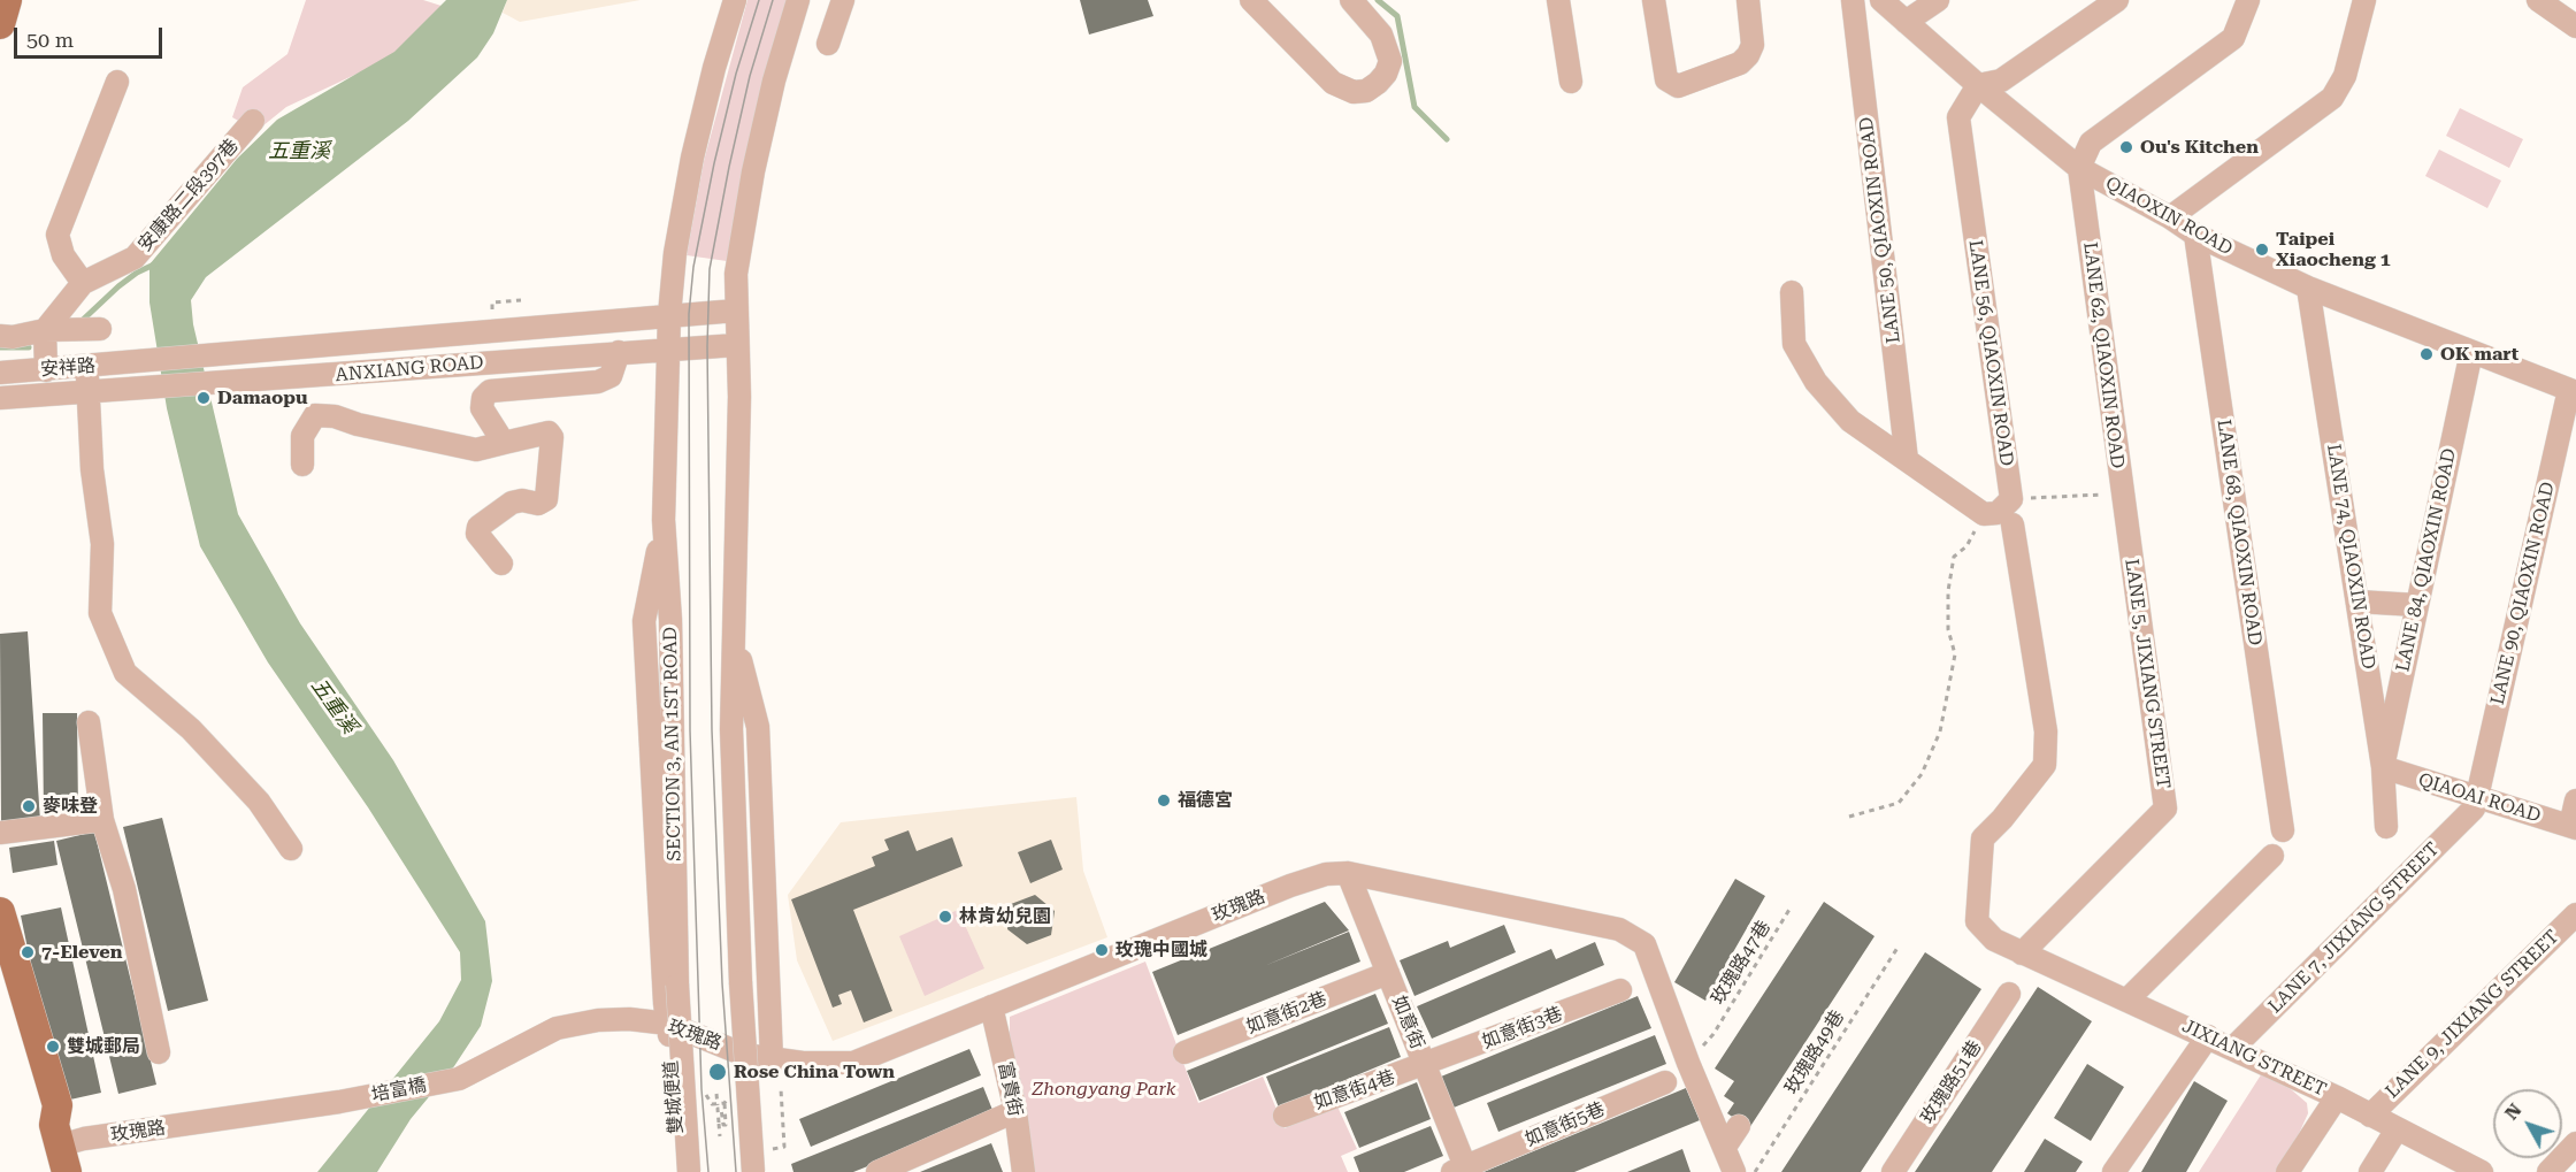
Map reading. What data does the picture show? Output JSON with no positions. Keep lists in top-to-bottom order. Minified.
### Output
{"streets":{"street":["安康路二段397巷","QIAOXIN ROAD","LANE 50, QIAOXIN ROAD","LANE 56, QIAOXIN ROAD","LANE 62, QIAOXIN ROAD","安祥路","ANXIANG ROAD","LANE 68, QIAOXIN ROAD","LANE 74, QIAOXIN ROAD","LANE 84, QIAOXIN ROAD","LANE 90, QIAOXIN ROAD","LANE 5, JIXIANG STREET","SECTION 3, AN 1ST ROAD","QIAOAI ROAD","玫瑰路","LANE 7, JIXIANG STREET","如意街2巷","LANE 9, JIXIANG STREET","如意街","如意街3巷","JIXIANG STREET","玫瑰路51巷","富貴街","培富橋","如意街4巷","雙城便道","如意街5巷"],"path":["玫瑰路47巷","玫瑰路49巷"]},"crossings":[["QIAOXIN ROAD","LANE 56, QIAOXIN ROAD"],["QIAOXIN ROAD","LANE 62, QIAOXIN ROAD"],["QIAOXIN ROAD","LANE 68, QIAOXIN ROAD"],["QIAOXIN ROAD","LANE 74, QIAOXIN ROAD"],["QIAOXIN ROAD","LANE 84, QIAOXIN ROAD"],["QIAOXIN ROAD","LANE 90, QIAOXIN ROAD"],["LANE 62, QIAOXIN ROAD","LANE 5, JIXIANG STREET"],["安祥路","ANXIANG ROAD"],["ANXIANG ROAD","SECTION 3, AN 1ST ROAD"],["LANE 74, QIAOXIN ROAD","LANE 84, QIAOXIN ROAD"],["LANE 74, QIAOXIN ROAD","QIAOAI ROAD"],["LANE 84, QIAOXIN ROAD","QIAOAI ROAD"],["LANE 90, QIAOXIN ROAD","QIAOAI ROAD"],["LANE 90, QIAOXIN ROAD","LANE 7, JIXIANG STREET"],["LANE 5, JIXIANG STREET","JIXIANG STREET"],["SECTION 3, AN 1ST ROAD","雙城便道"],["QIAOAI ROAD","LANE 7, JIXIANG STREET"],["玫瑰路","如意街"],["玫瑰路","富貴街"],["玫瑰路","培富橋"],["玫瑰路","雙城便道"],["LANE 7, JIXIANG STREET","JIXIANG STREET"],["如意街2巷","如意街"],["LANE 9, JIXIANG STREET","JIXIANG STREET"],["如意街","如意街3巷"],["如意街","如意街4巷"],["如意街","如意街5巷"],["如意街3巷","如意街4巷"]],"water":["五重溪"],"parks":["Zhongyang Park"],"places":["Ou's Kitchen","Taipei Xiaocheng 1","OK mart","Damaopu","福德宮","麥味登","林肯幼兒園","玫瑰中國城","7-Eleven","雙城郵局","Rose China Town"],"scale_bar":"50 m","north":"top left"}
